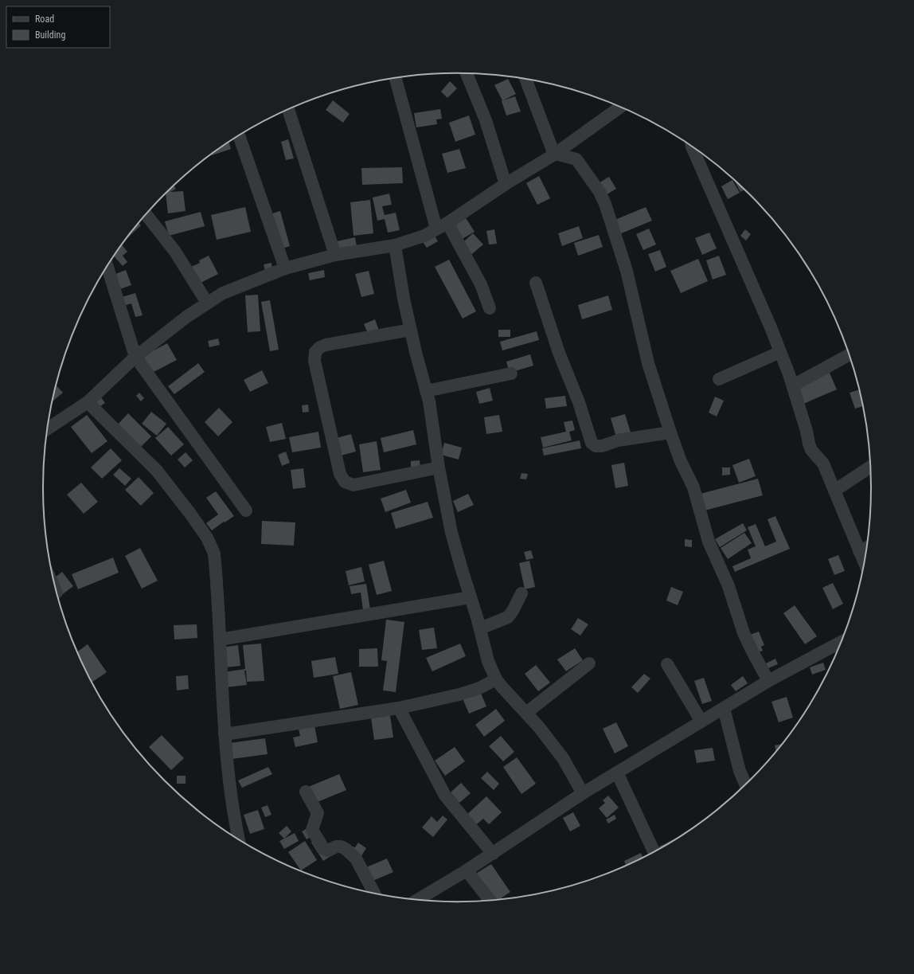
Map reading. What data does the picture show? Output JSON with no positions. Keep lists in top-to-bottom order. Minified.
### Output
{"legend":["Road","Building"]}
